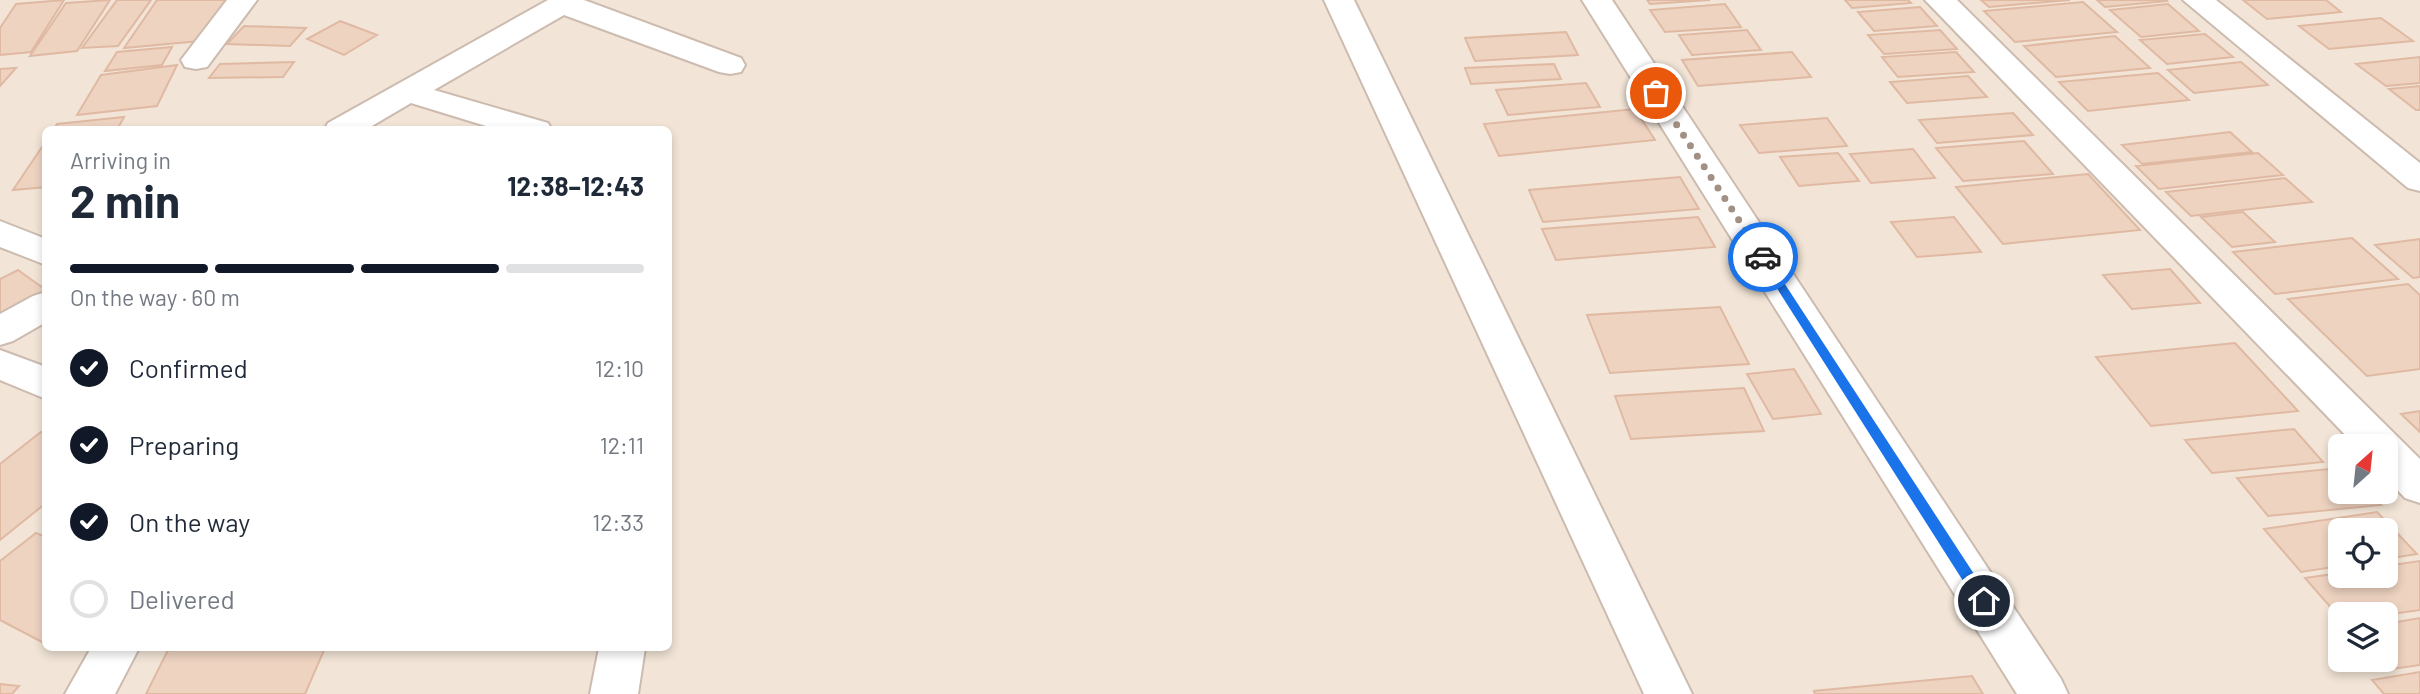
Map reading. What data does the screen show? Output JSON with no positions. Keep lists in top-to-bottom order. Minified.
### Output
{"north":"top right","page":{"heading":["2 min","Arriving in","12:38–12:43"],"bar":"On the way · 60 m","list":[["Confirmed","12:10"],["Preparing","12:11"],["On the way","12:33"],"Delivered"]}}
